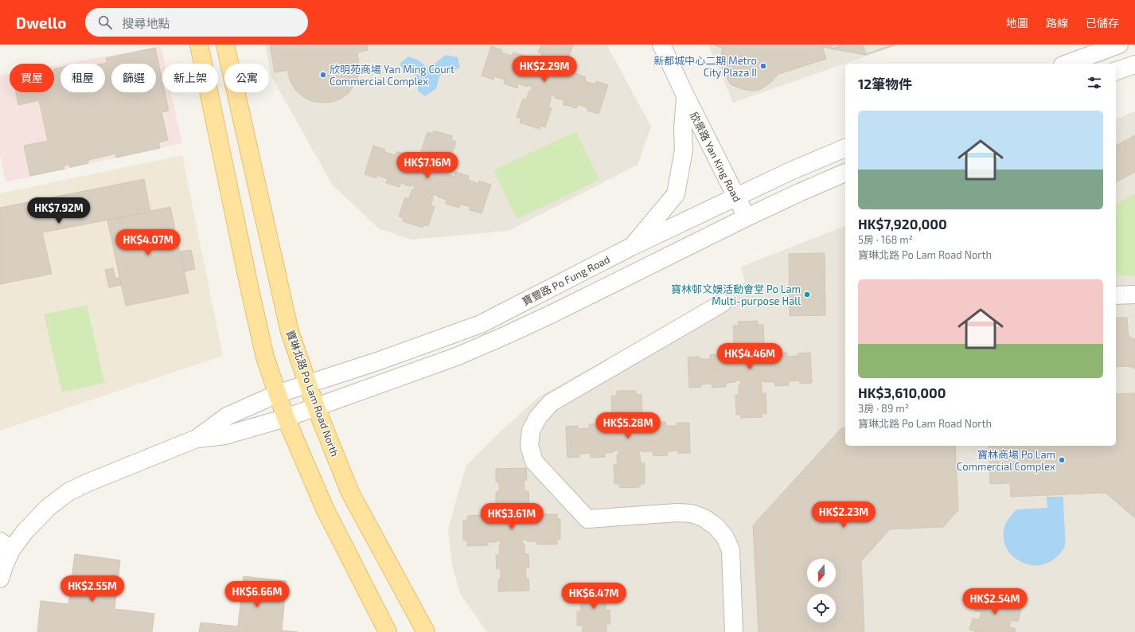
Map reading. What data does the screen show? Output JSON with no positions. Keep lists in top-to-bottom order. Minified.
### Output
{"streets":{"main road":["寶琳北路 Po Lam Road North"],"street":["欣景路 Yan King Road","寶豐路 Po Fung Road"]},"crossings":[["欣景路 Yan King Road","寶豐路 Po Fung Road"],["寶豐路 Po Fung Road","寶琳北路 Po Lam Road North"]],"places":["新都城中心二期 Metro City Plaza II","欣明苑商場 Yan Ming Court Commercial Complex","寶林邨文娛活動會堂 Po Lam Multi-purpose Hall","寶林商場 Po Lam Commercial Complex"],"north":"bottom","page":{"header":"Dwello","search":"搜尋地點","nav":["地圖","路線","已儲存"],"price":["HK$2.29M","HK$7.16M","HK$7.92M","HK$4.07M","HK$4.46M","HK$5.28M","HK$2.23M","HK$3.61M","HK$2.55M","HK$6.66M","HK$6.47M","HK$2.54M"],"chip":["買屋","租屋","篩選","新上架","公寓"],"heading":"12筆物件","list":[{"name":"HK$7,920,000","note":"5房 · 168 m² · 寶琳北路 Po Lam Road North"},{"name":"HK$3,610,000","note":"3房 · 89 m² · 寶琳北路 Po Lam Road North"}]}}
